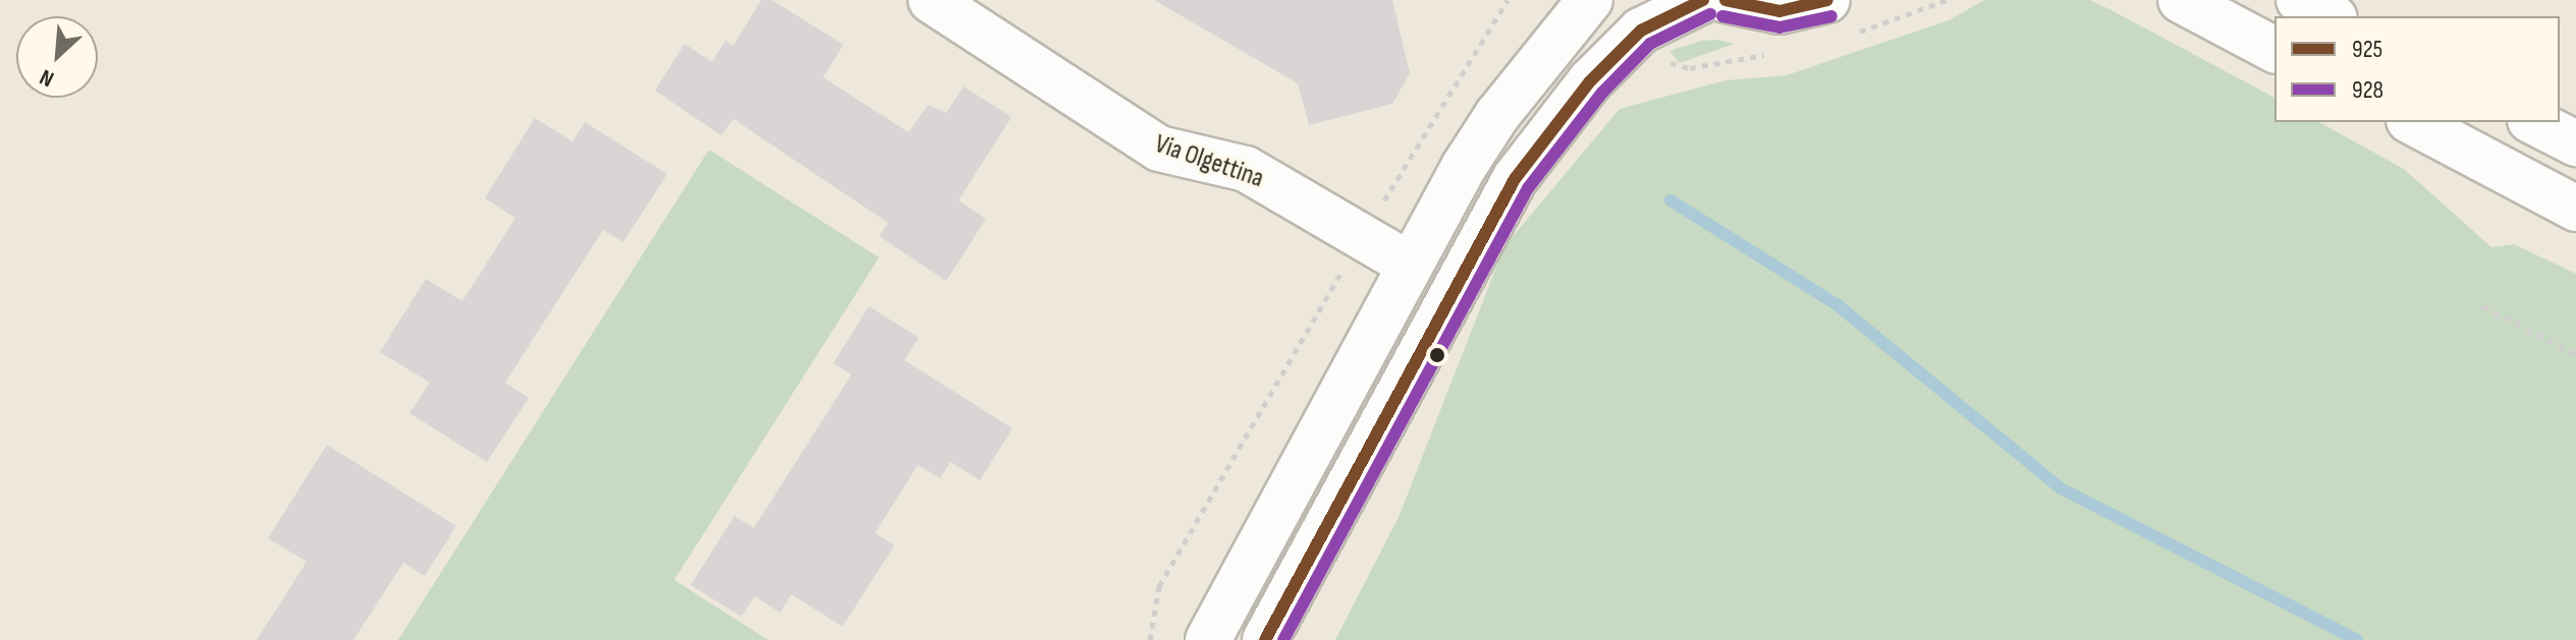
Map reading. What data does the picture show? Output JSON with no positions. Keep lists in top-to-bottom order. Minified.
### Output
{"streets":{"street":["Via Olgettina"]},"lines":["transit line 925","transit line 928"],"legend":["925","928"],"north":"bottom left"}
